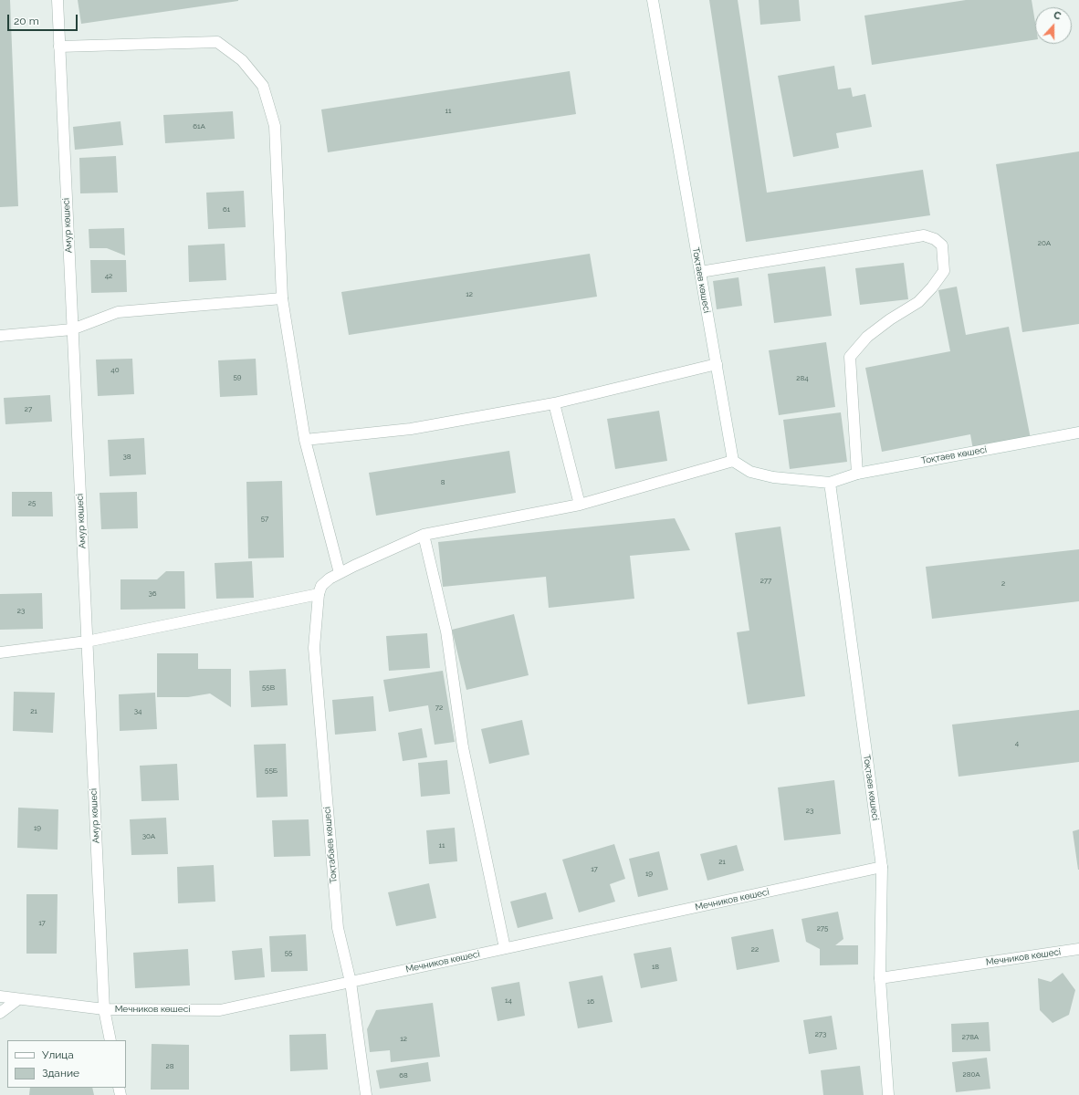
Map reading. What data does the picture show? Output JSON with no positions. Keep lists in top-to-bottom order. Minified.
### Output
{"streets":{"street":["Амур көшесі","Тоқтаев көшесі","Тоқтабаев көшесі","Мечников көшесі"]},"crossings":[["Амур көшесі","Мечников көшесі"],["Тоқтаев көшесі","Мечников көшесі"],["Тоқтабаев көшесі","Мечников көшесі"]],"house_numbers":["11","61А","61","20А","42","12","40","59","284","27","38","8","25","57","277","2","36","23","55В","72","21","34","4","55Б","23","19","30А","11","21","17","19","17","275","22","55","18","14","16","273","278А","12","28","280А","68"],"legend":["Улица","Здание"],"scale_bar":"20 m","north":"top"}
